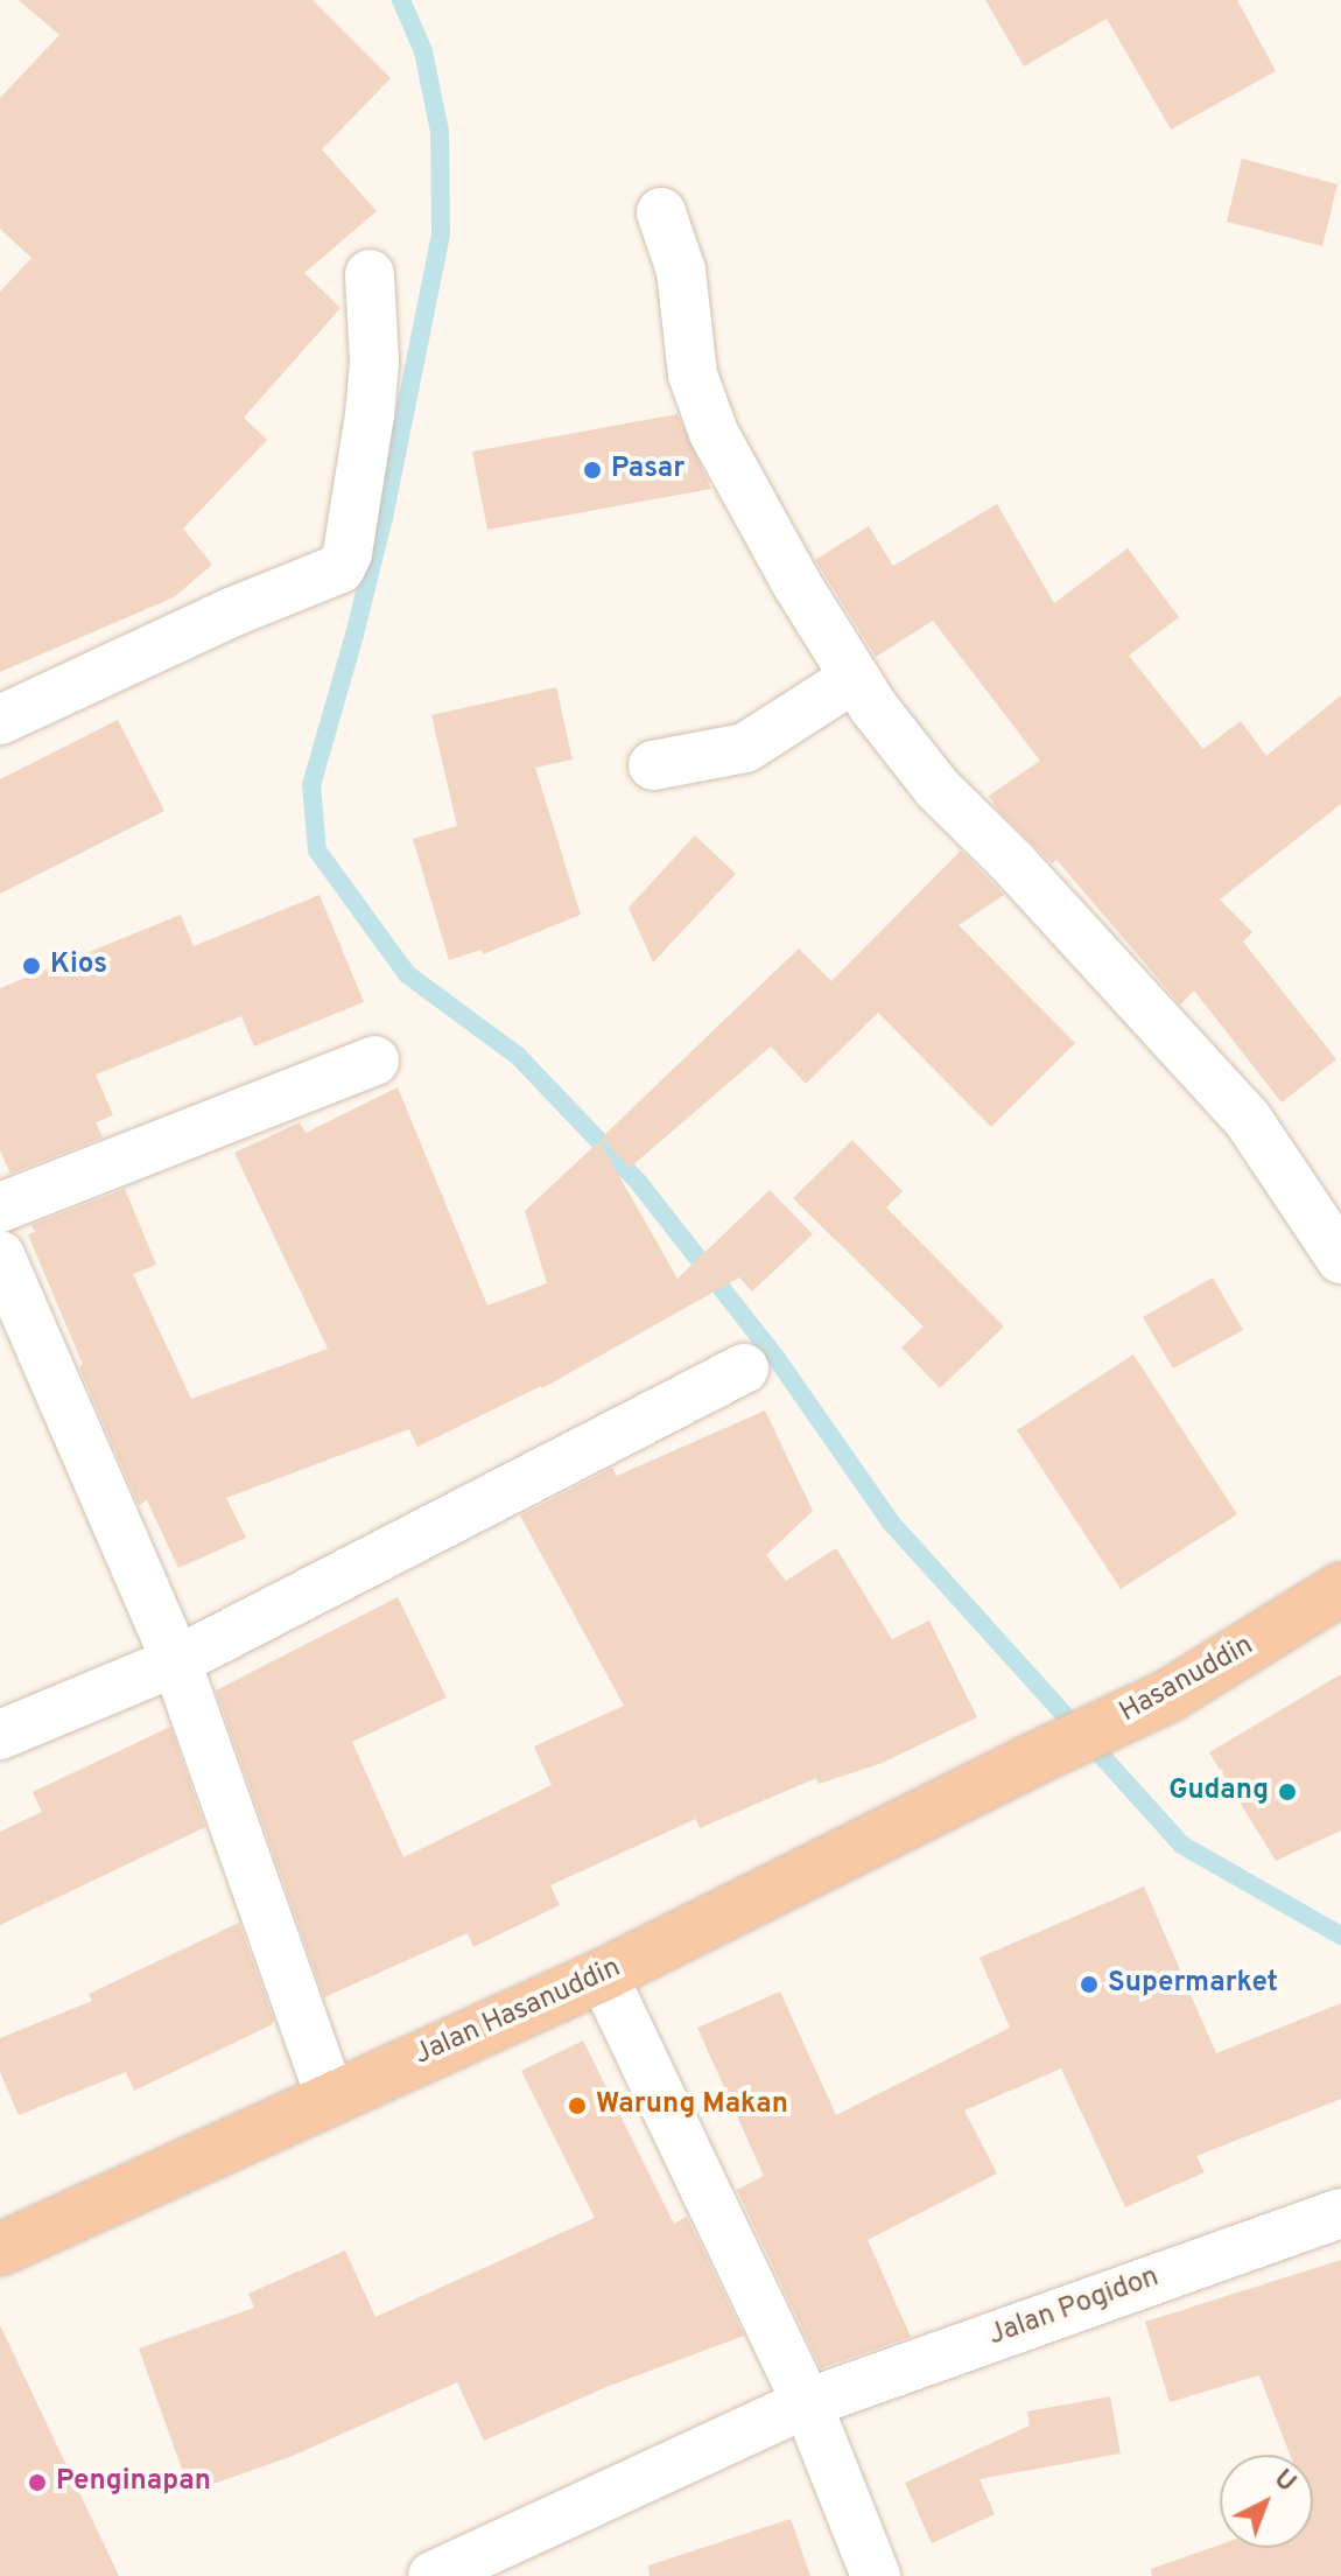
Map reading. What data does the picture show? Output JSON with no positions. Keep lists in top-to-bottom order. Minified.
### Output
{"streets":{"highway":["Hasanuddin","Jalan Hasanuddin"],"street":["Jalan Pogidon"]},"crossings":[["Hasanuddin","Jalan Hasanuddin"]],"places":["Pasar","Kios","Gudang","Supermarket","Warung Makan","Penginapan"],"north":"top right"}
